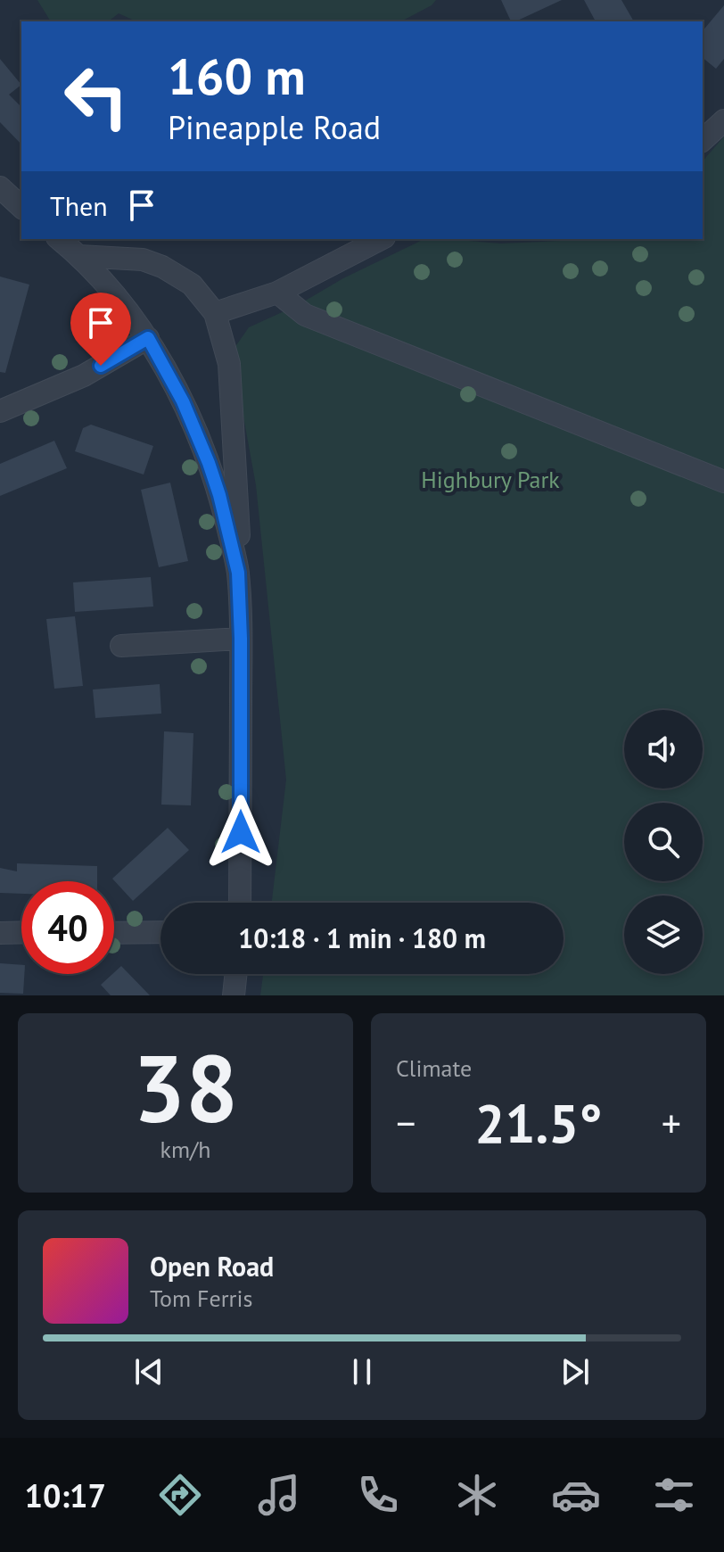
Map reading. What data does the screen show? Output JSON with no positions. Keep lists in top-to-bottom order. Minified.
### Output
{"parks":["Highbury Park"],"page":{"turn":["160 m","Pineapple Road"],"then":"Then","limit":"40","trip":"10:18 · 1 min · 180 m","tile":[["38","km/h"],"Climate"],"heat":["−","21.5°","+"],"song":["Open Road","Tom Ferris"],"tabs":"10:17"}}
